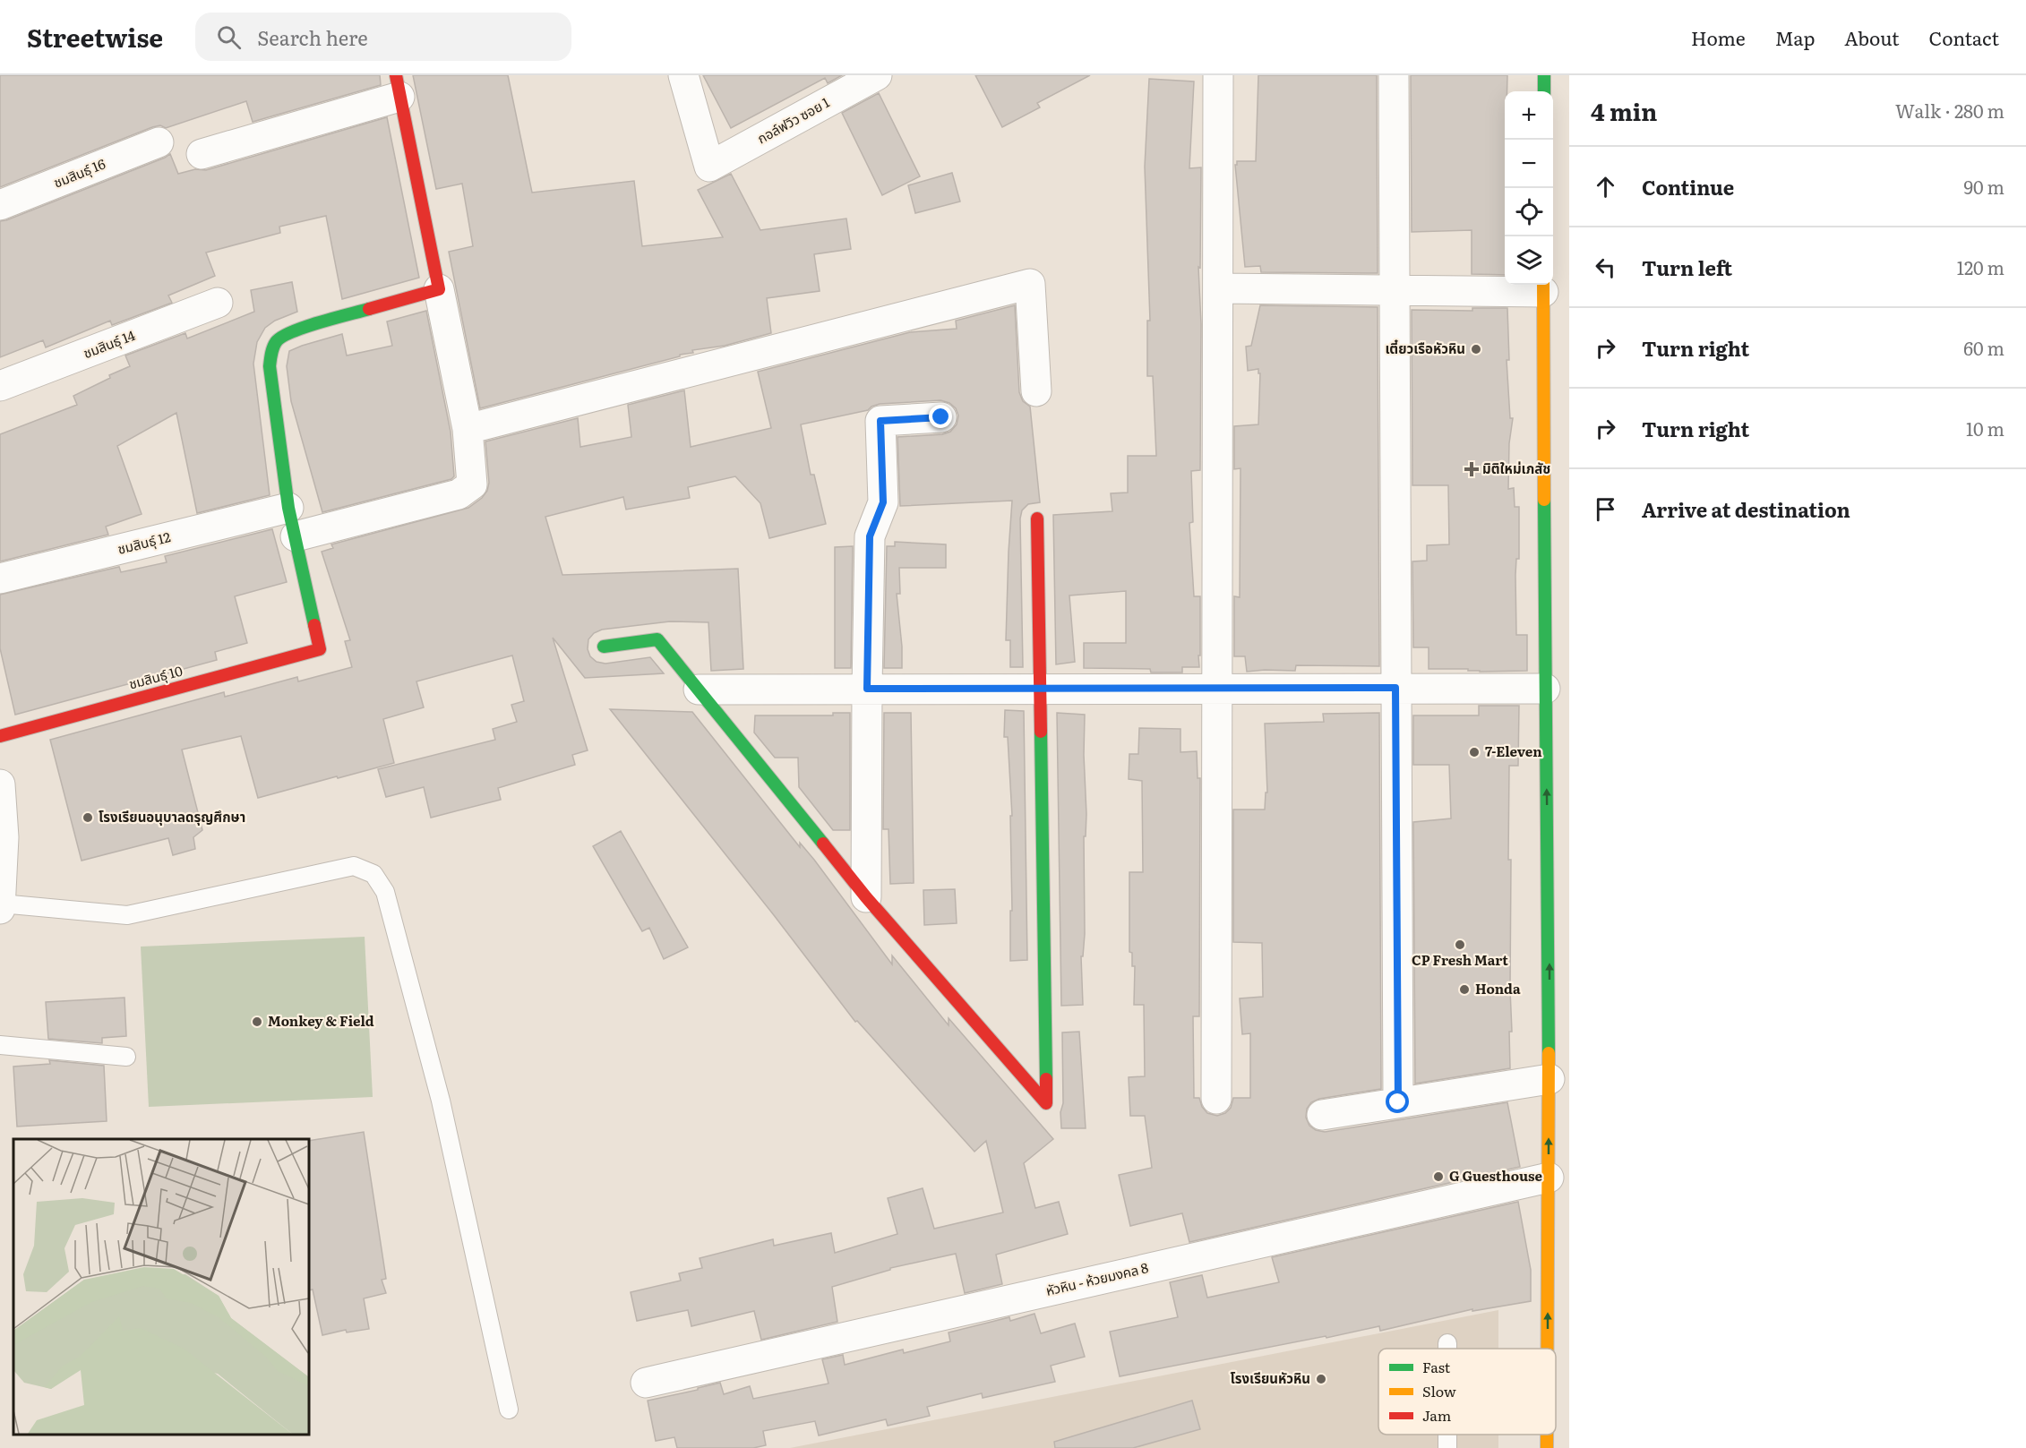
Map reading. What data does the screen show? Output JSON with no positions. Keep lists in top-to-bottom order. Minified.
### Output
{"streets":{"street":["กอล์ฟวิว ซอย 1","ชมสินธุ์ 16","ชมสินธุ์ 14","ชมสินธุ์ 12","ชมสินธุ์ 10","หัวหิน - ห้วยมงคล 8"]},"places":{"other":["เตี๋ยวเรือหัวหิน","7-Eleven","โรงเรียนอนุบาลดรุญศึกษา","CP Fresh Mart","Honda","Monkey & Field","G Guesthouse","โรงเรียนหัวหิน"],"health":["มิติใหม่เภสัช"]},"legend":["Fast","Slow","Jam"],"page":{"header":"Streetwise","search":"Search here","nav":["Home","Map","About","Contact"],"heading":["4 min","Walk · 280 m"],"map_buttons":["+","−"],"list":[["Continue","90 m"],["Turn left","120 m"],["Turn right","60 m"],["Turn right","10 m"],"Arrive at destination"]}}
